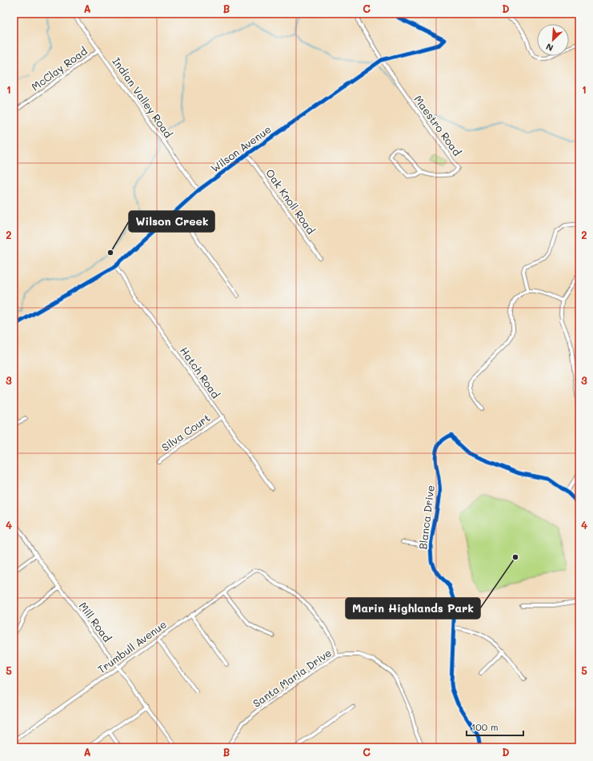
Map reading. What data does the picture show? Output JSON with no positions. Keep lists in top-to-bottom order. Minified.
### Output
{"streets":{"street":["McClay Road","Indian Valley Road","Maestro Road","Wilson Avenue","Oak Knoll Road","Hatch Road","Silva Court","Blanca Drive","Mill Road","Trumbull Avenue","Santa Maria Drive"]},"crossings":[["McClay Road","Indian Valley Road"],["Indian Valley Road","Wilson Avenue"],["Maestro Road","Wilson Avenue"],["Wilson Avenue","Oak Knoll Road"],["Wilson Avenue","Hatch Road"],["Hatch Road","Silva Court"],["Mill Road","Trumbull Avenue"],["Trumbull Avenue","Santa Maria Drive"]],"places":["Wilson Creek","Marin Highlands Park"],"scale_bar":"100 m","north":"bottom left","grid":{"columns":["A","B","C","D"],"rows":["1","2","3","4","5"]}}
